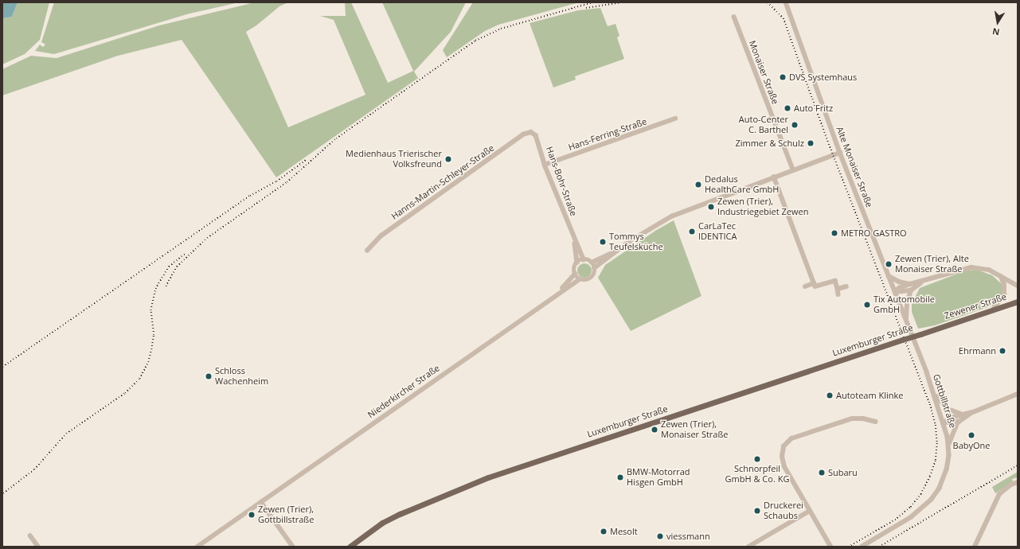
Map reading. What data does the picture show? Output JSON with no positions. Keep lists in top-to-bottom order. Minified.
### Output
{"streets":{"main road":["Zewener Straße","Luxemburger Straße"],"street":["Monaiser Straße","Hans-Ferring-Straße","Alte Monaiser Straße","Hans-Bohr-Straße","Hanns-Martin-Schleyer-Straße","Niederkircher Straße","Gottbillstraße"]},"crossings":[["Hans-Ferring-Straße","Hans-Bohr-Straße"],["Alte Monaiser Straße","Gottbillstraße"],["Hans-Bohr-Straße","Hanns-Martin-Schleyer-Straße"],["Hans-Bohr-Straße","Niederkircher Straße"],["Zewener Straße","Luxemburger Straße"]],"places":["DVS Systemhaus","Auto Fritz","Auto-Center C. Barthel","Zimmer & Schulz","Medienhaus Trierischer Volksfreund","Dedalus HealthCare GmbH","Zewen (Trier), Industriegebiet Zewen","CarLaTec IDENTICA","METRO GASTRO","Tommys Teufelsküche","Zewen (Trier), Alte Monaiser Straße","Tix Automobile GmbH","Ehrmann","Schloss Wachenheim","Autoteam Klinke","Zewen (Trier), Monaiser Straße","BabyOne","Schnorpfeil GmbH & Co. KG","Subaru","BMW-Motorrad Hisgen GmbH","Druckerei Schaubs","Zewen (Trier), Gottbillstraße","Mesolt","viessmann"],"north":"bottom"}
